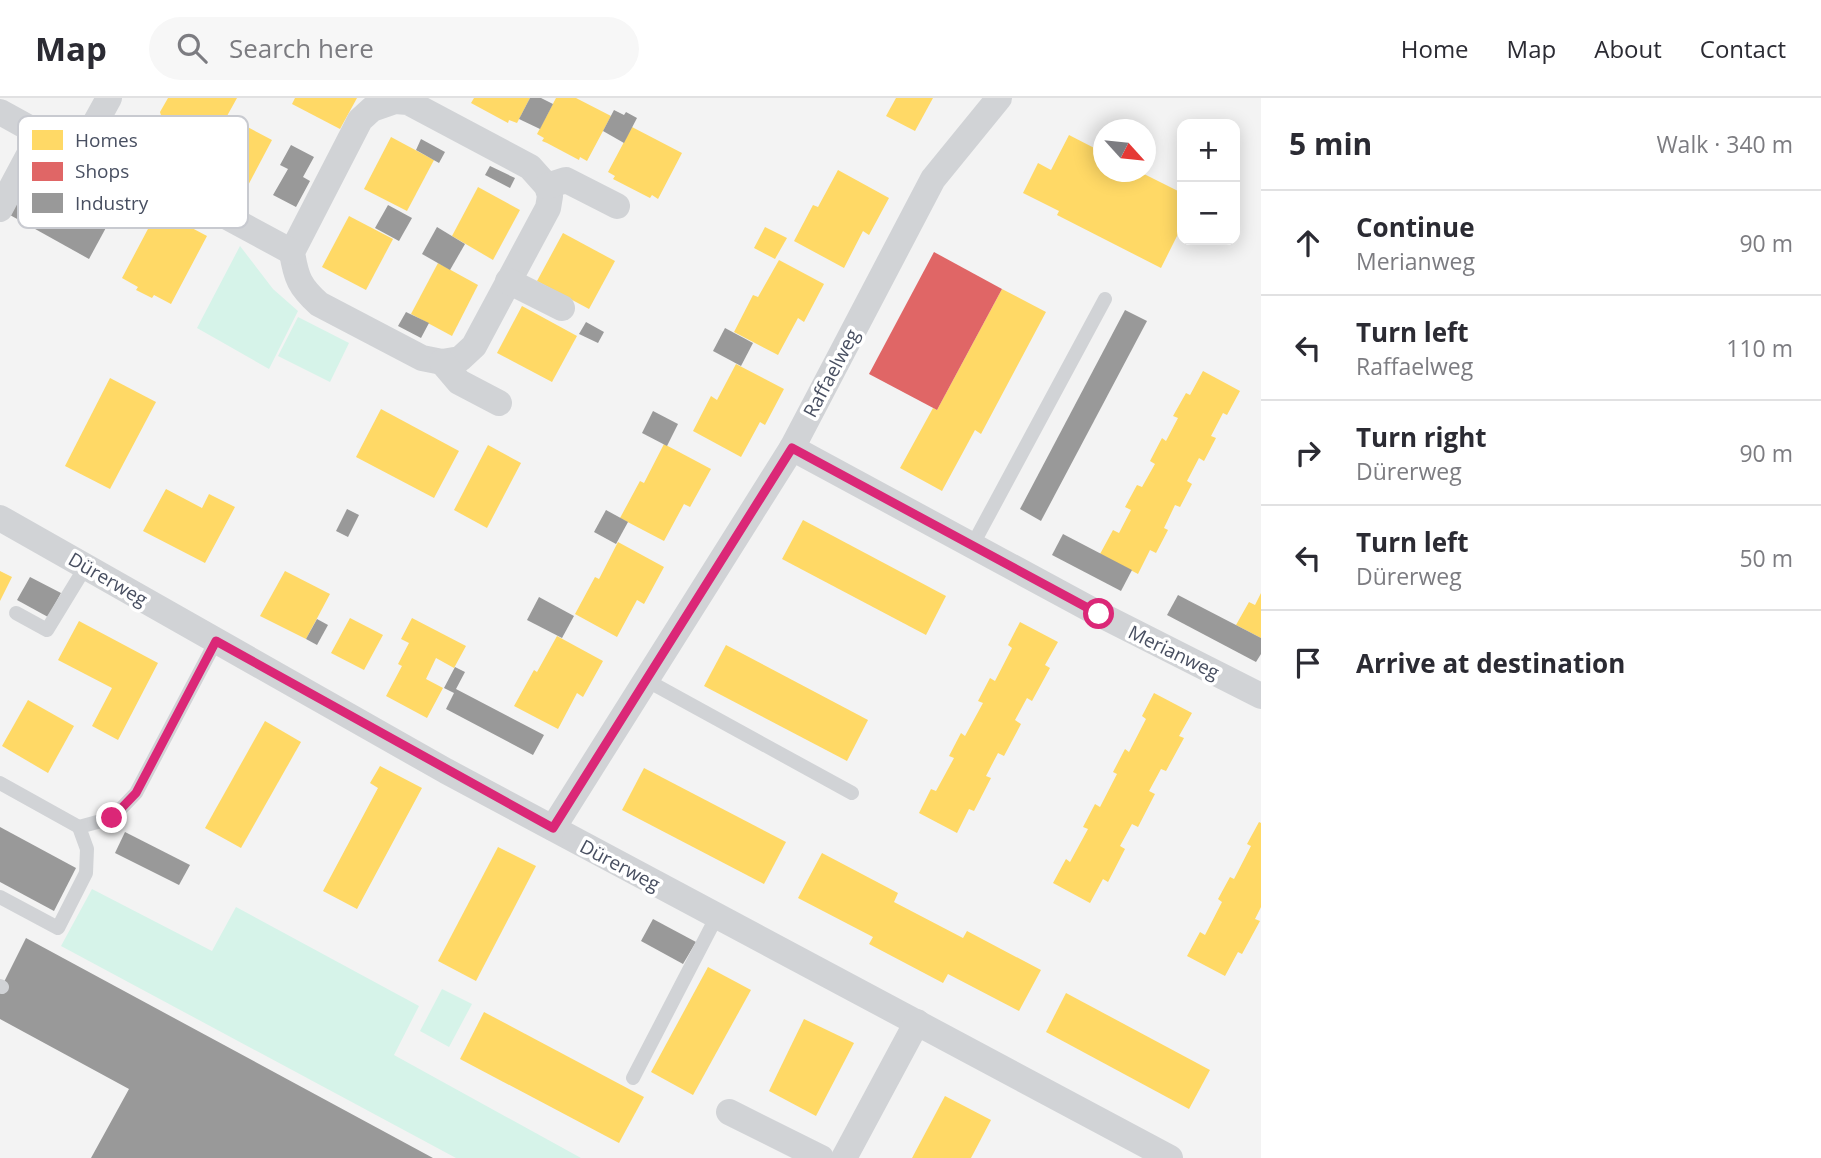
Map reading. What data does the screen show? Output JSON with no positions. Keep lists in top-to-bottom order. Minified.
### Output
{"streets":{"street":["Raffaelweg","Dürerweg","Merianweg"]},"crossings":[["Raffaelweg","Dürerweg"],["Raffaelweg","Merianweg"]],"legend":["Homes","Shops","Industry"],"north":"bottom right","page":{"header":"Map","search":"Search here","nav":["Home","Map","About","Contact"],"heading":["5 min","Walk · 340 m"],"map_buttons":["+","−"],"list":[["Continue","Merianweg","90 m"],["Turn left","Raffaelweg","110 m"],["Turn right","Dürerweg","90 m"],["Turn left","Dürerweg","50 m"],"Arrive at destination"]}}
